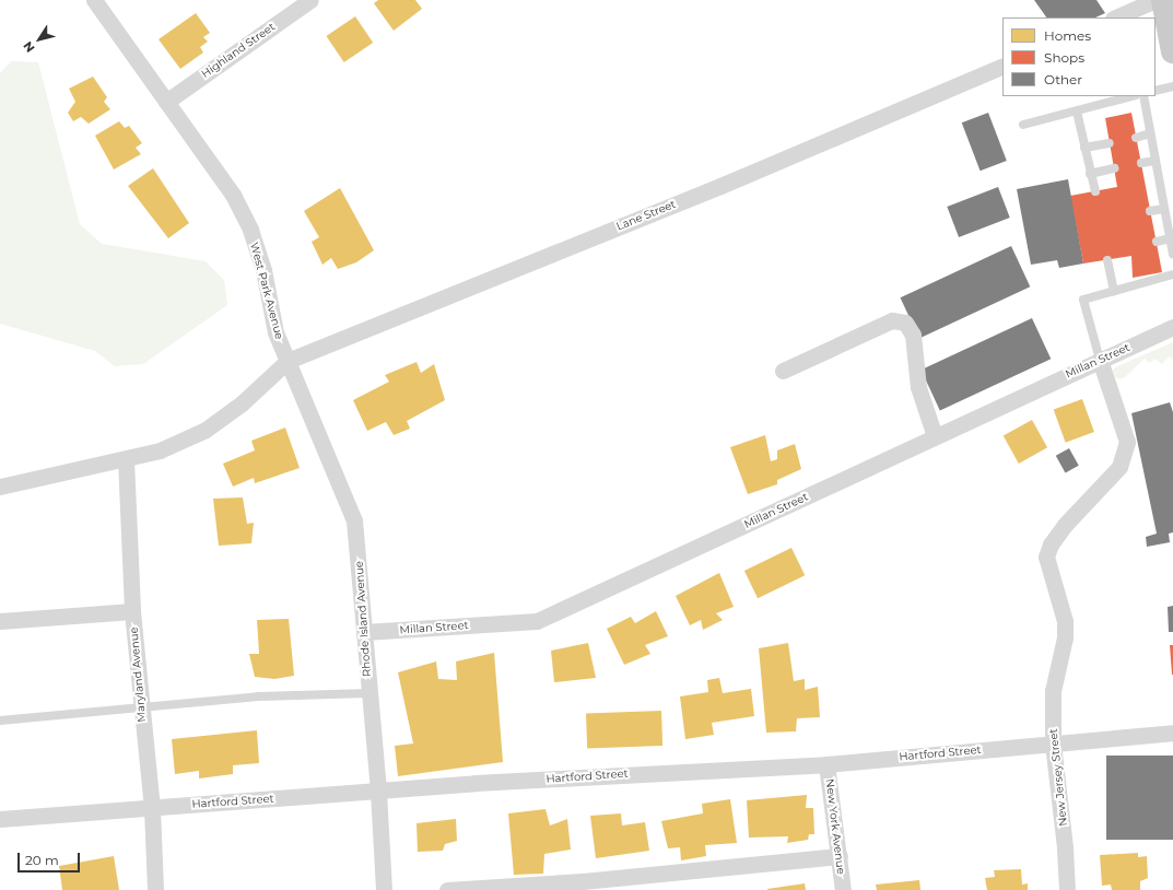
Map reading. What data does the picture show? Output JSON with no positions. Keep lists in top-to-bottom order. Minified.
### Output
{"streets":{"street":["Highland Street","Lane Street","West Park Avenue","Millan Street","Rhode Island Avenue","Maryland Avenue","Hartford Street","New Jersey Street","New York Avenue"]},"crossings":[["Highland Street","West Park Avenue"],["Lane Street","West Park Avenue"],["Lane Street","Rhode Island Avenue"],["West Park Avenue","Rhode Island Avenue"],["Millan Street","Rhode Island Avenue"],["Millan Street","New Jersey Street"],["Rhode Island Avenue","Hartford Street"],["Maryland Avenue","Hartford Street"],["Hartford Street","New Jersey Street"],["Hartford Street","New York Avenue"]],"legend":["Homes","Shops","Other"],"scale_bar":"20 m","north":"bottom left"}
